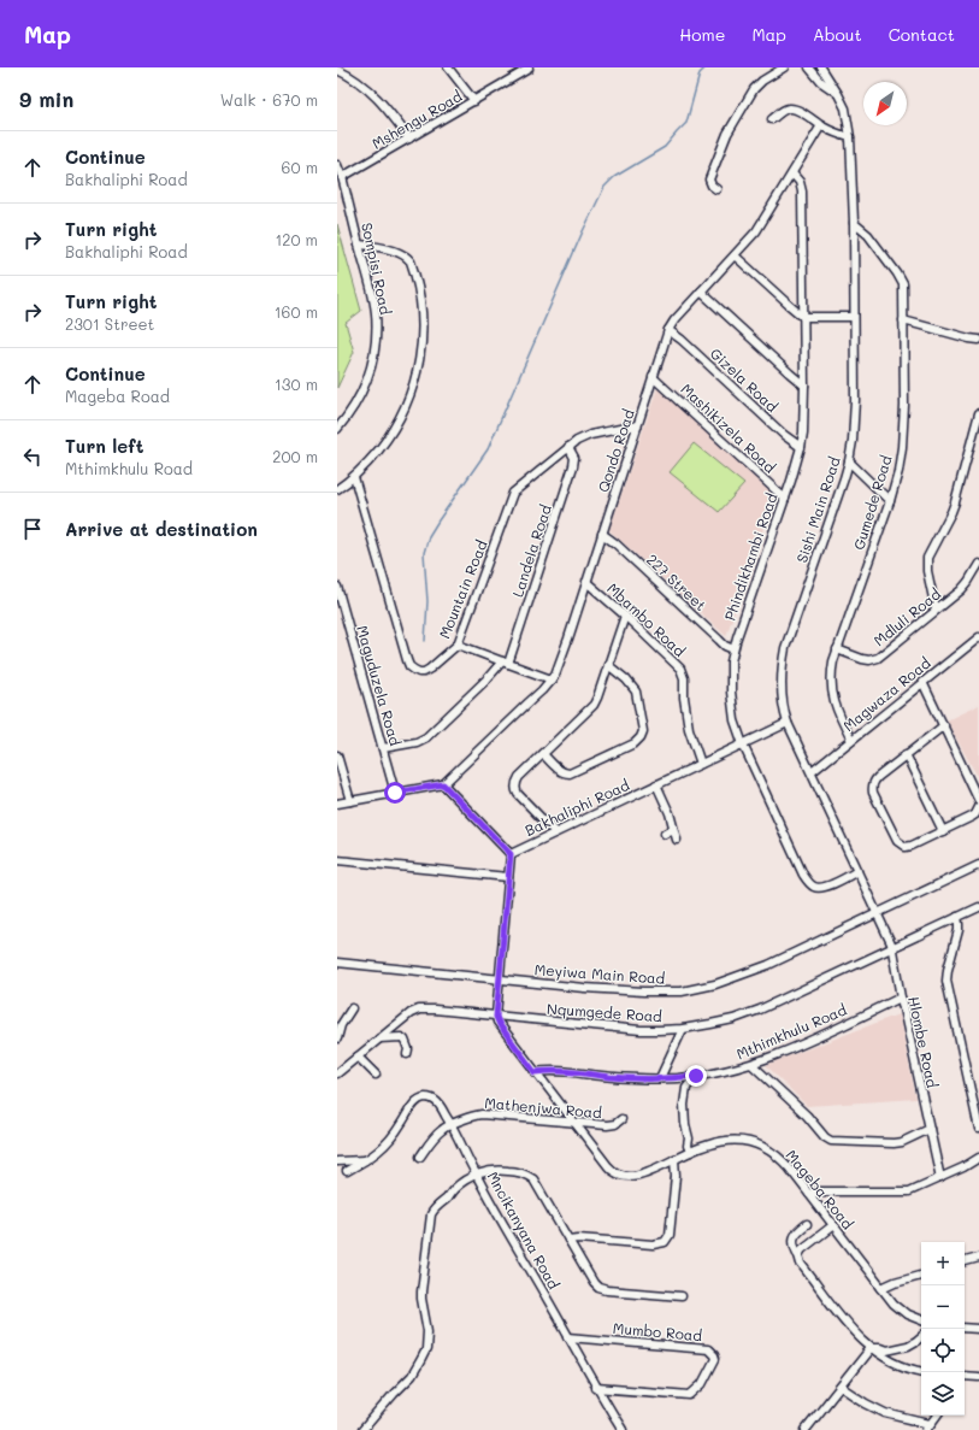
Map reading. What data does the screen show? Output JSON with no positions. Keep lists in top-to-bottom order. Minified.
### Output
{"streets":{"street":["Mshengu Road","Sompisi Road","Gizela Road","Mashikizela Road","Qondo Road","Gumede Road","Sishi Main Road","Landela Road","Phindikhambi Road","227 Street","Mountain Road","Mdluli Road","Mbambo Road","Maguduzela Road","Magwaza Road","Bakhaliphi Road","Meyiwa Main Road","Nqumgede Road","Mthimkhulu Road","Hlombe Road","Mathenjwa Road","Mageba Road","Mncikanyana Road","Mumbo Road"]},"crossings":[["Mshengu Road","Sompisi Road"],["Gizela Road","Qondo Road"],["Gizela Road","Phindikhambi Road"],["Mashikizela Road","Qondo Road"],["Mashikizela Road","Phindikhambi Road"],["Qondo Road","Phindikhambi Road"],["Qondo Road","227 Street"],["Qondo Road","Mountain Road"],["Qondo Road","Mbambo Road"],["Gumede Road","Sishi Main Road"],["Gumede Road","Mdluli Road"],["Gumede Road","Magwaza Road"],["Sishi Main Road","Phindikhambi Road"],["Sishi Main Road","Magwaza Road"],["Sishi Main Road","Bakhaliphi Road"],["Sishi Main Road","Meyiwa Main Road"],["Sishi Main Road","Hlombe Road"],["Landela Road","Mountain Road"],["Landela Road","Maguduzela Road"],["Phindikhambi Road","227 Street"],["Phindikhambi Road","Bakhaliphi Road"],["Mbambo Road","Bakhaliphi Road"],["Meyiwa Main Road","Hlombe Road"],["Nqumgede Road","Hlombe Road"],["Nqumgede Road","Mageba Road"],["Mthimkhulu Road","Hlombe Road"],["Mthimkhulu Road","Mageba Road"],["Mathenjwa Road","Mageba Road"],["Mncikanyana Road","Mumbo Road"]],"north":"bottom left","page":{"header":"Map","nav":["Home","Map","About","Contact"],"heading":["9 min","Walk · 670 m"],"list":[["Continue","Bakhaliphi Road","60 m"],["Turn right","Bakhaliphi Road","120 m"],["Turn right","2301 Street","160 m"],["Continue","Mageba Road","130 m"],["Turn left","Mthimkhulu Road","200 m"],"Arrive at destination"],"map_buttons":["+","−"]}}
